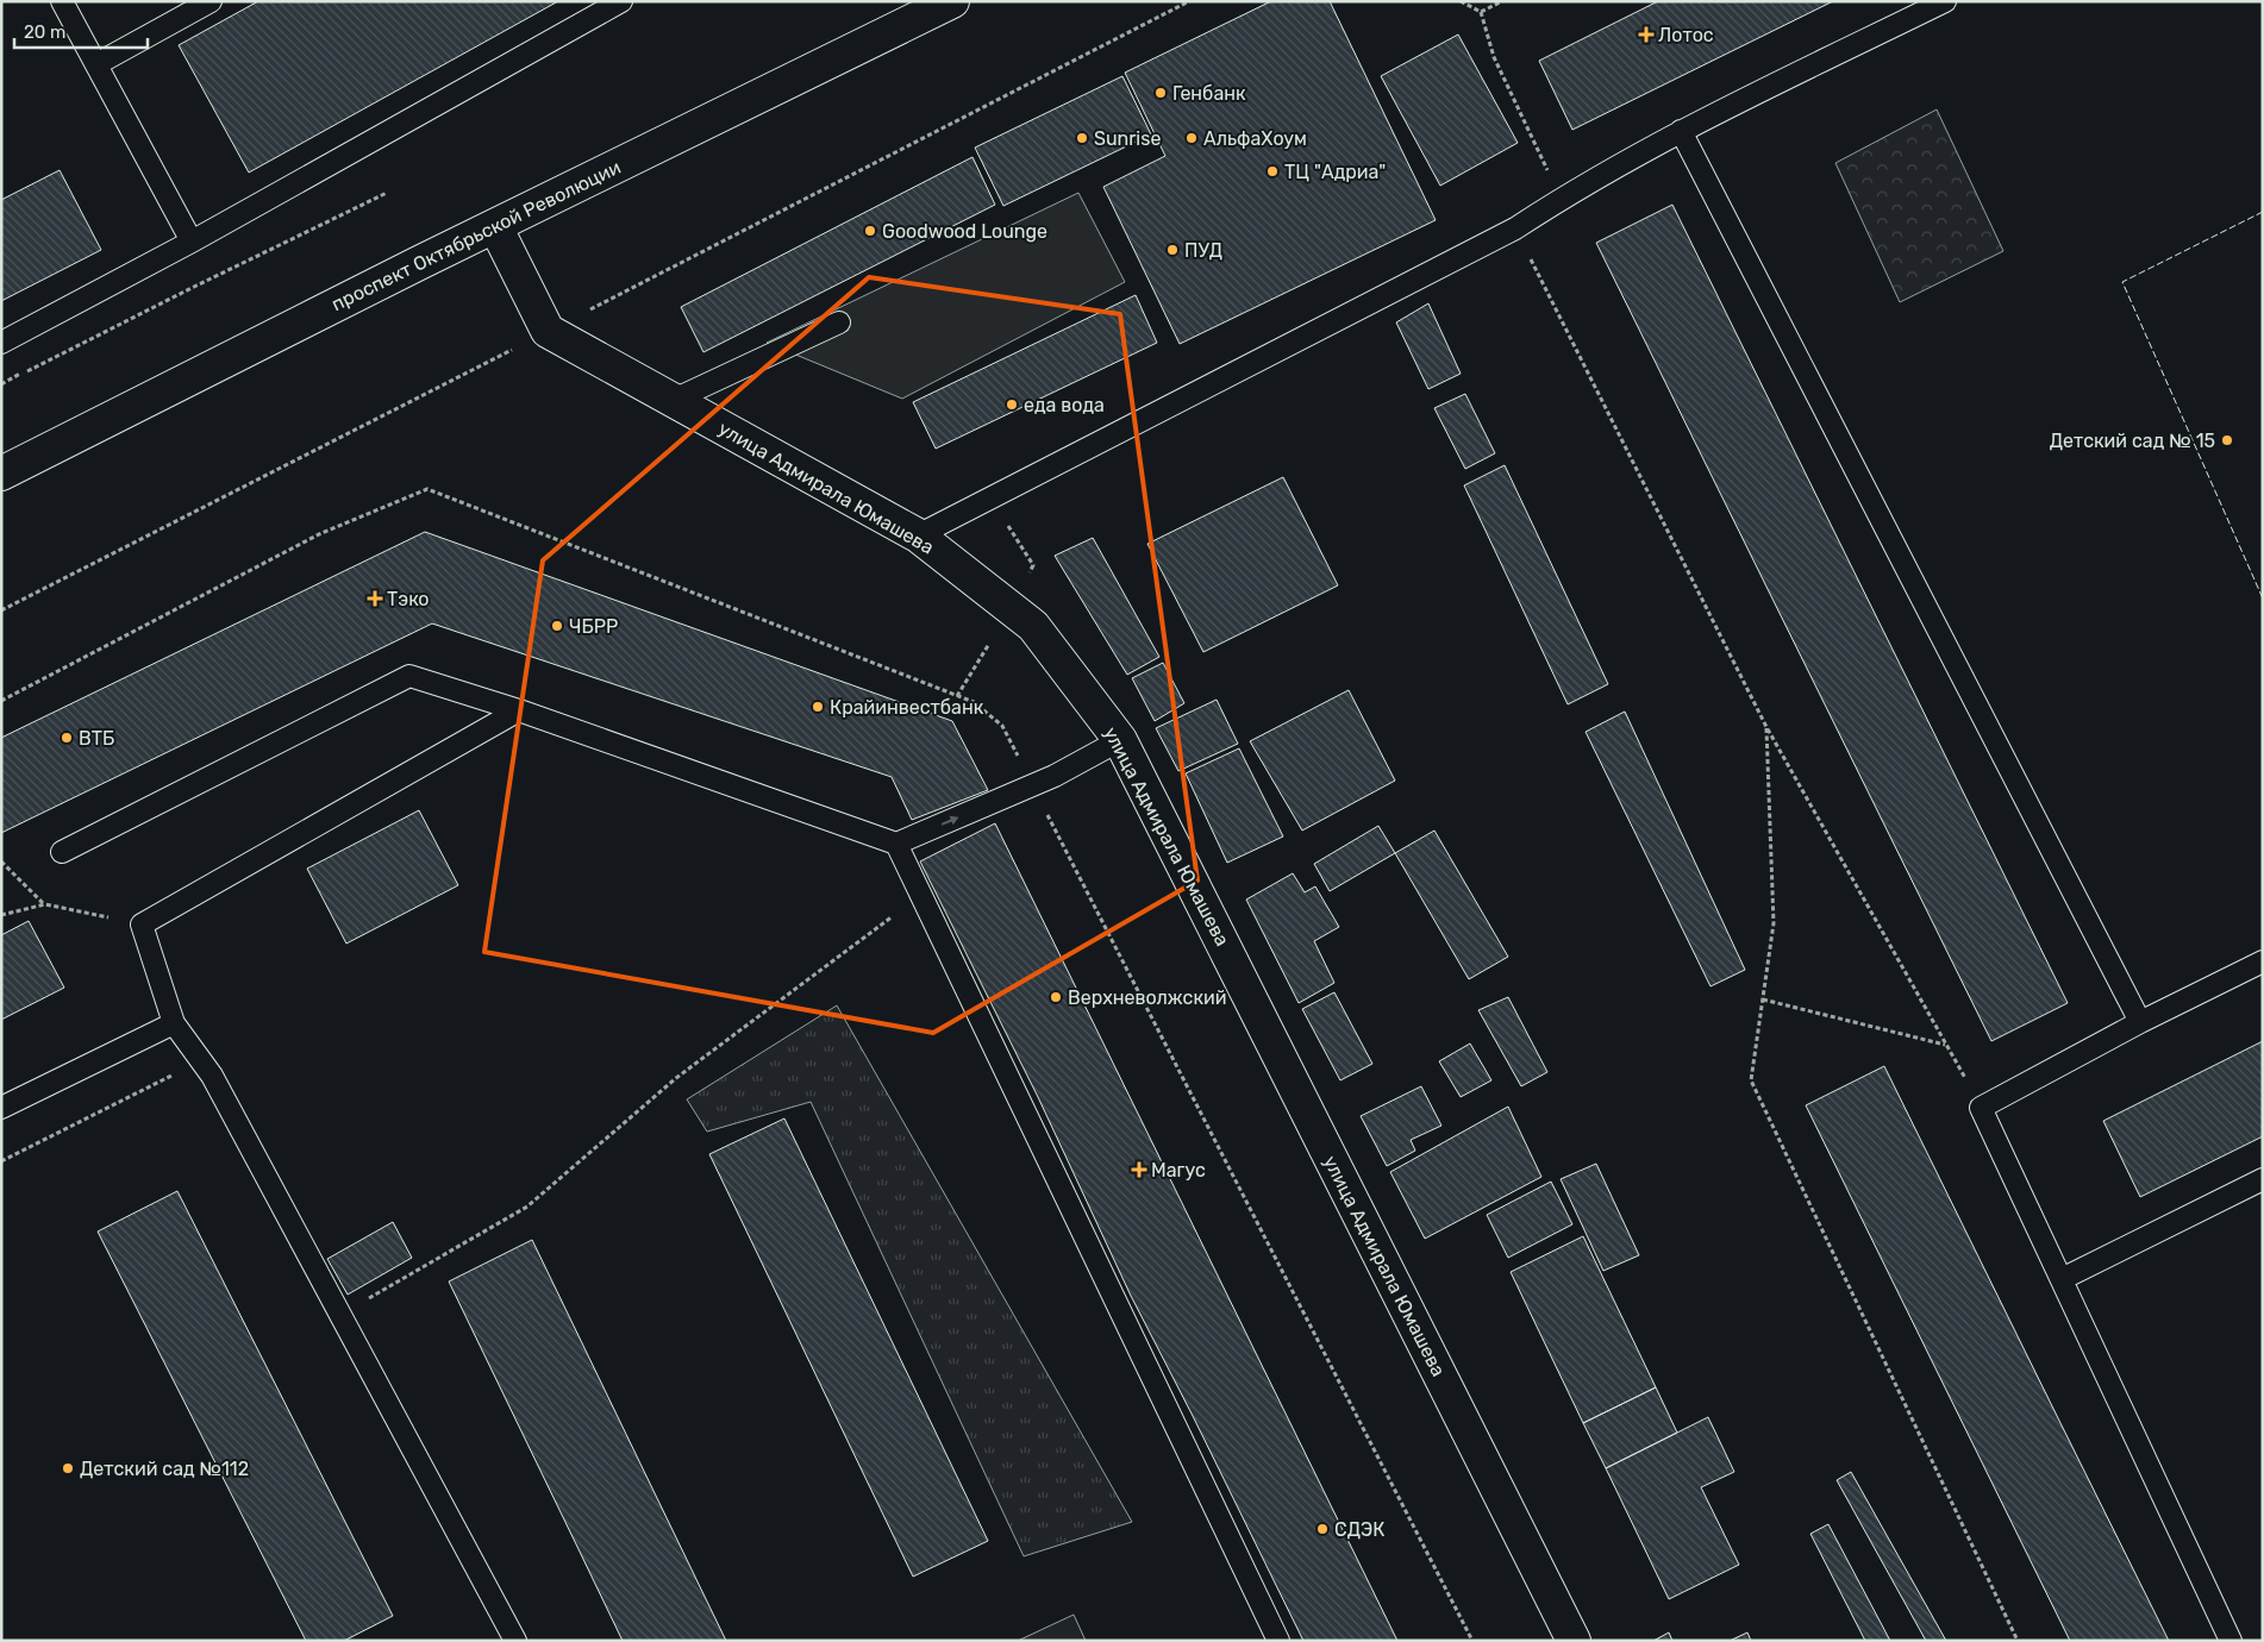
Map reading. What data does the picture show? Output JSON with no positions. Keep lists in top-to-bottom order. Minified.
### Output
{"streets":{"street":["проспект Октябрьской Революции","улица Адмирала Юмашева"]},"places":{"health":["Лотос","Тэко","Магус"],"other":["Генбанк","Sunrise","АльфаХоум","ТЦ \"Адриа\"","Goodwood Lounge","ПУД","еда вода","Детский сад № 15","ЧБРР","Крайинвестбанк","ВТБ","Верхневолжский","Детский сад №112","СДЭК"]},"scale_bar":"20 m"}
